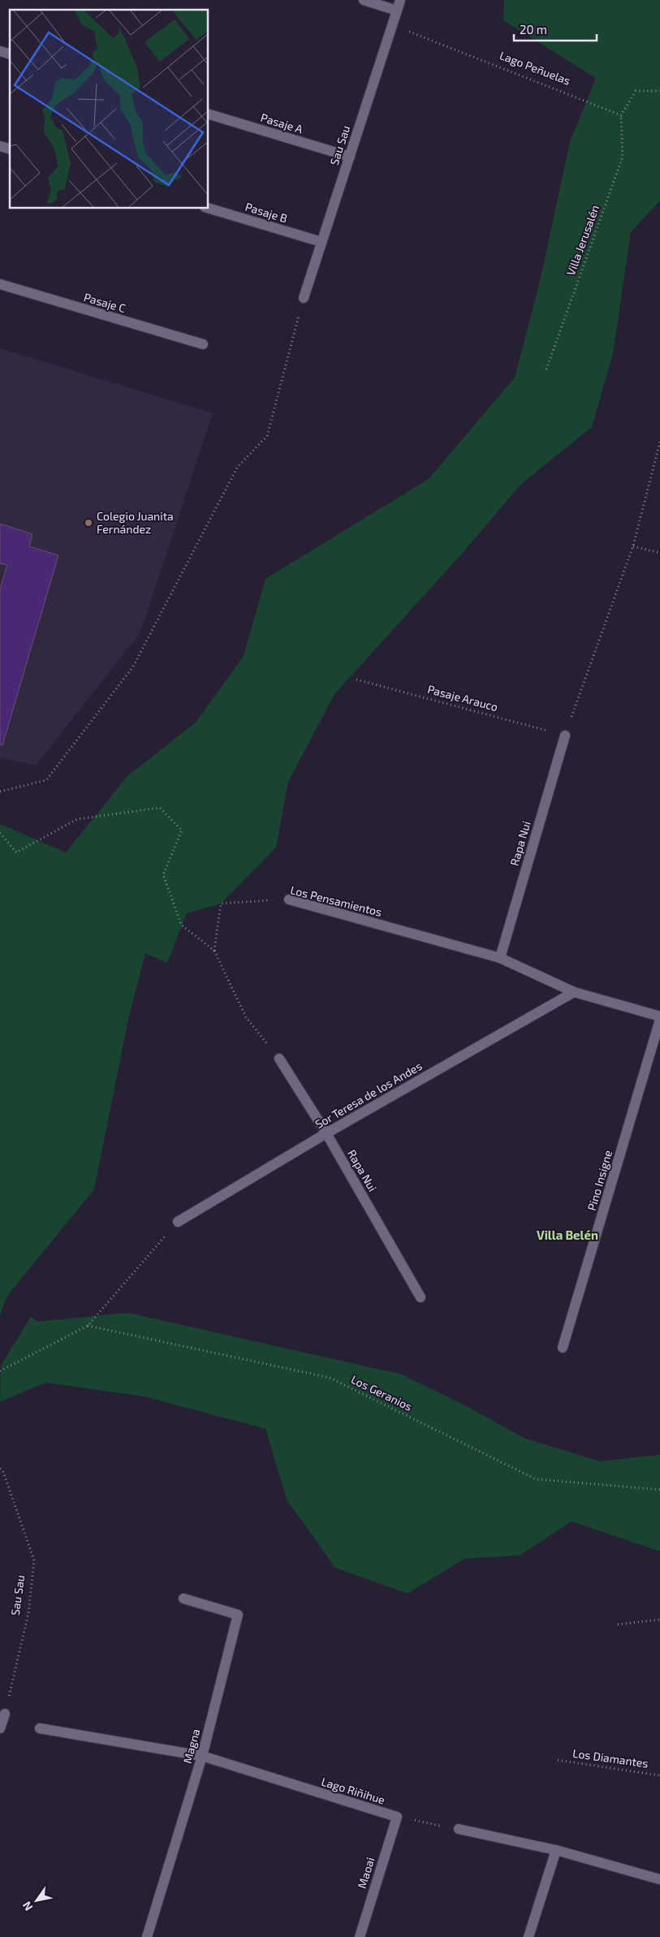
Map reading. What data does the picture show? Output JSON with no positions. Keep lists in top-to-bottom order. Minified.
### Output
{"streets":{"street":["Pasaje A","Sau Sau","Pasaje B","Pasaje C","Rapa Nui","Los Pensamientos","Sor Teresa de los Andes","Pino Insigne","Magna","Lago Riñihue","Maoai"],"path":["Lago Peñuelas","Villa Jerusalén","Pasaje Arauco","Los Geranios","Los Diamantes"]},"crossings":[["Lago Peñuelas","Sau Sau"],["Lago Peñuelas","Villa Jerusalén"],["Pasaje A","Sau Sau"],["Sau Sau","Pasaje B"],["Pasaje Arauco","Rapa Nui"],["Rapa Nui","Los Pensamientos"],["Rapa Nui","Sor Teresa de los Andes"],["Los Pensamientos","Sor Teresa de los Andes"],["Los Pensamientos","Pino Insigne"],["Magna","Lago Riñihue"],["Lago Riñihue","Maoai"]],"districts":["Villa Belén"],"places":["Colegio Juanita Fernández"],"scale_bar":"20 m","north":"bottom left"}
